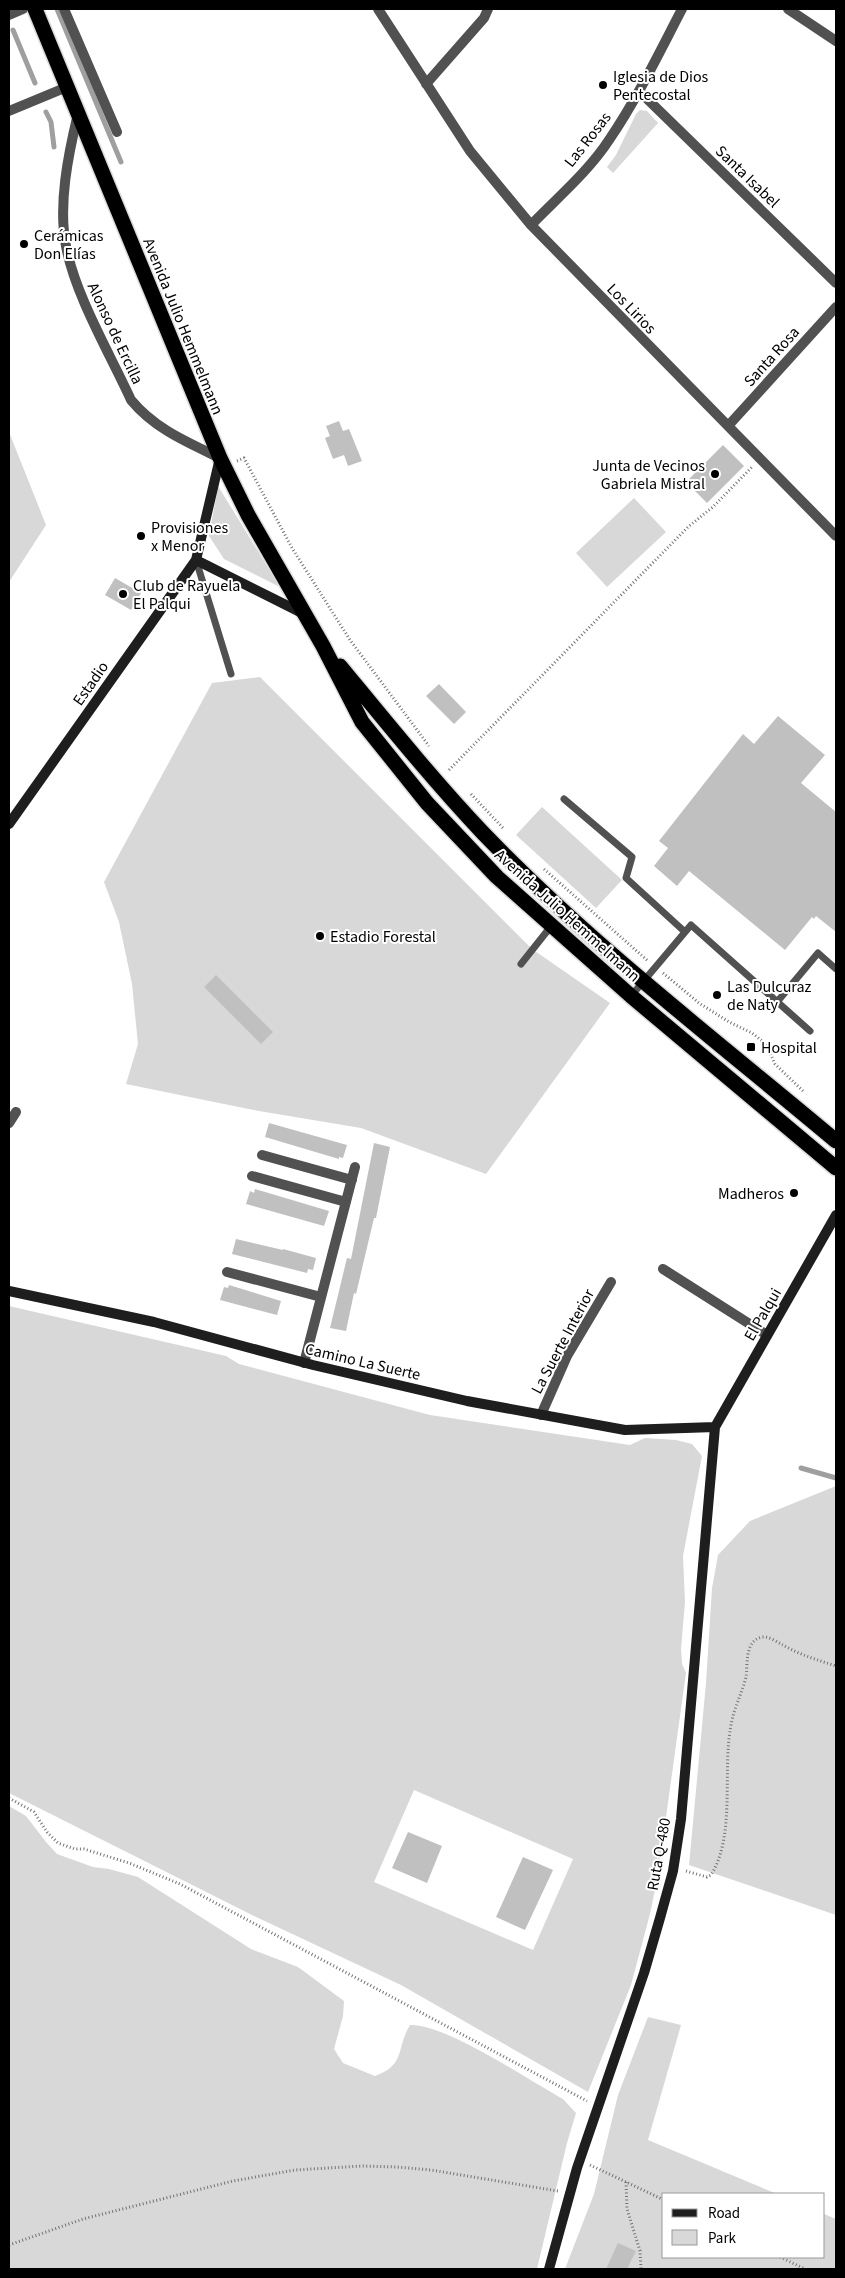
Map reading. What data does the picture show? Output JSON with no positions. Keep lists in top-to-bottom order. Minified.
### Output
{"streets":{"highway":["Avenida Julio Hemmelmann"],"street":["Las Rosas","Santa Isabel","Los Lirios","Alonso de Ercilla","Santa Rosa","Estadio","El Palqui","La Suerte Interior","Camino La Suerte","Ruta Q-480"]},"crossings":[["Las Rosas","Santa Isabel"],["Las Rosas","Los Lirios"],["Los Lirios","Santa Rosa"],["Avenida Julio Hemmelmann","Alonso de Ercilla"],["Avenida Julio Hemmelmann","Estadio"],["Alonso de Ercilla","Estadio"],["El Palqui","Camino La Suerte"],["El Palqui","Ruta Q-480"],["La Suerte Interior","Camino La Suerte"],["Camino La Suerte","Ruta Q-480"]],"places":{"other":["Iglesia de Dios Pentecostal","Cerámicas Don Elías","Junta de Vecinos Gabriela Mistral","Provisiones x Menor","Club de Rayuela El Palqui","Estadio Forestal","Las Dulcuraz de Naty","Madheros"],"transit":["Hospital"]},"legend":["Road","Park"]}
